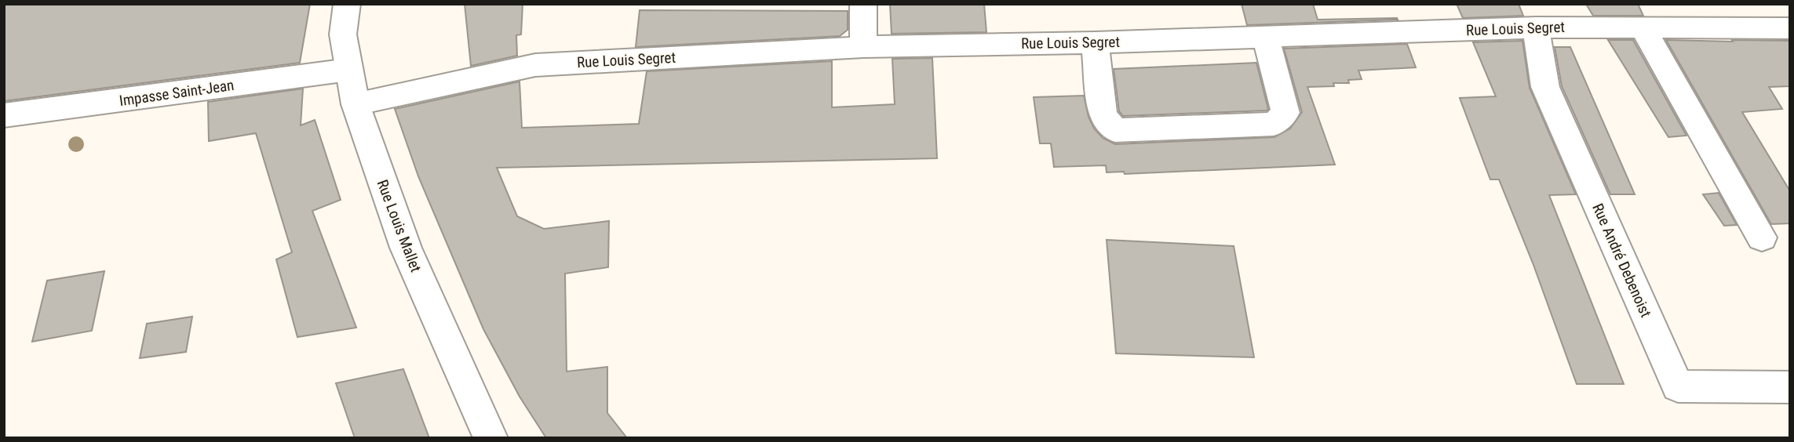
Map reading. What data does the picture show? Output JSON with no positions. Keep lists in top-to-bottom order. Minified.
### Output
{"streets":{"street":["Rue Louis Segret","Impasse Saint-Jean","Rue Louis Mallet","Rue André Debenoist"]},"crossings":[["Rue Louis Segret","Rue Louis Mallet"],["Rue Louis Segret","Rue André Debenoist"],["Impasse Saint-Jean","Rue Louis Mallet"]]}
